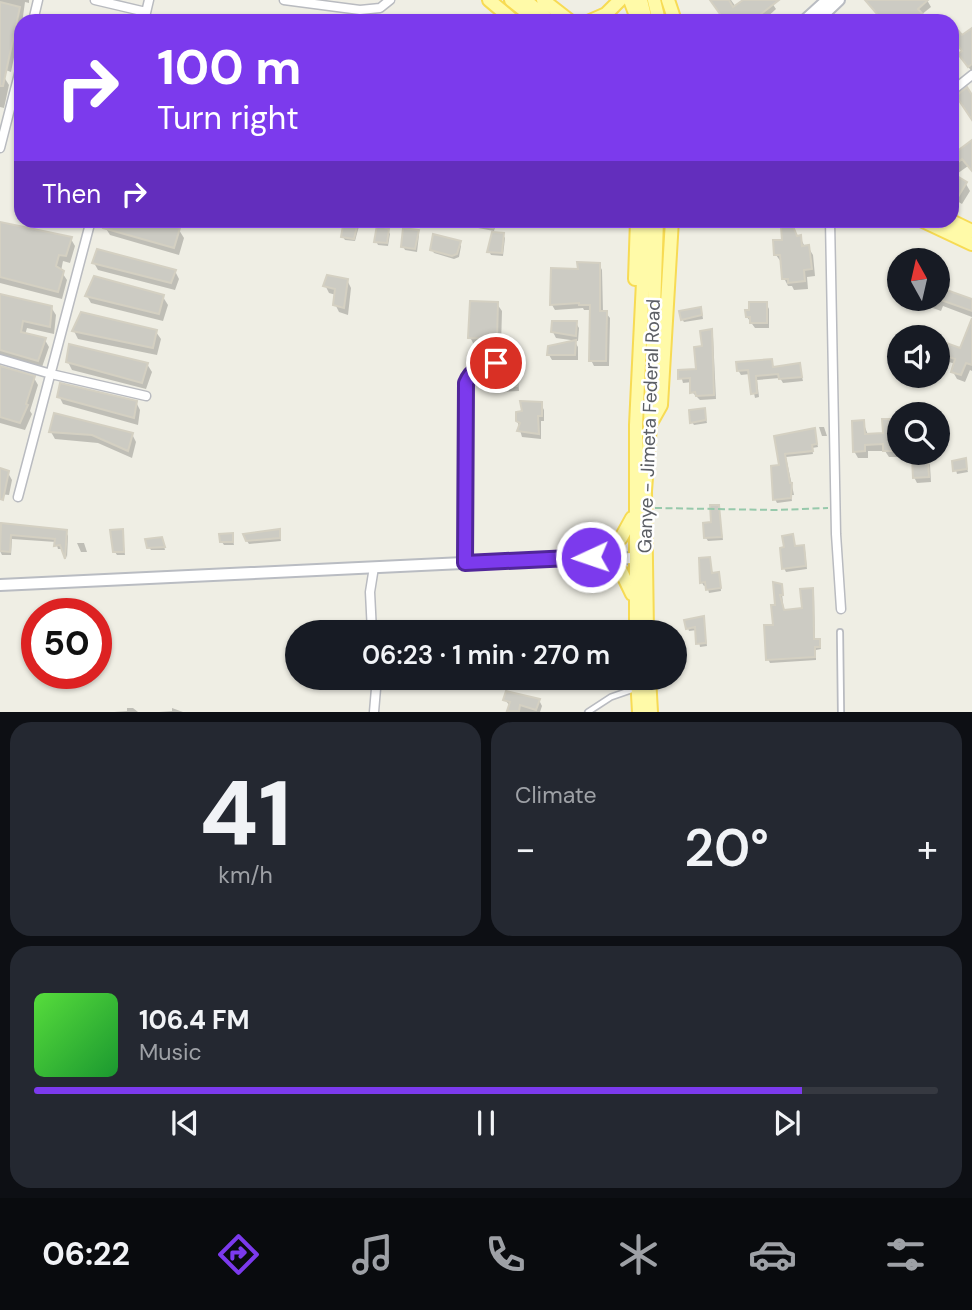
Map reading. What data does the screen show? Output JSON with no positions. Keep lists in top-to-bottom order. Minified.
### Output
{"streets":{"main road":["Ganye - Jimeta Federal Road"]},"north":"top","page":{"turn":["100 m","Turn right"],"then":"Then","limit":"50","trip":"06:23 · 1 min · 270 m","tile":[["41","km/h"],"Climate"],"heat":["−","20°","+"],"song":["106.4 FM","Music"],"tabs":"06:22"}}
